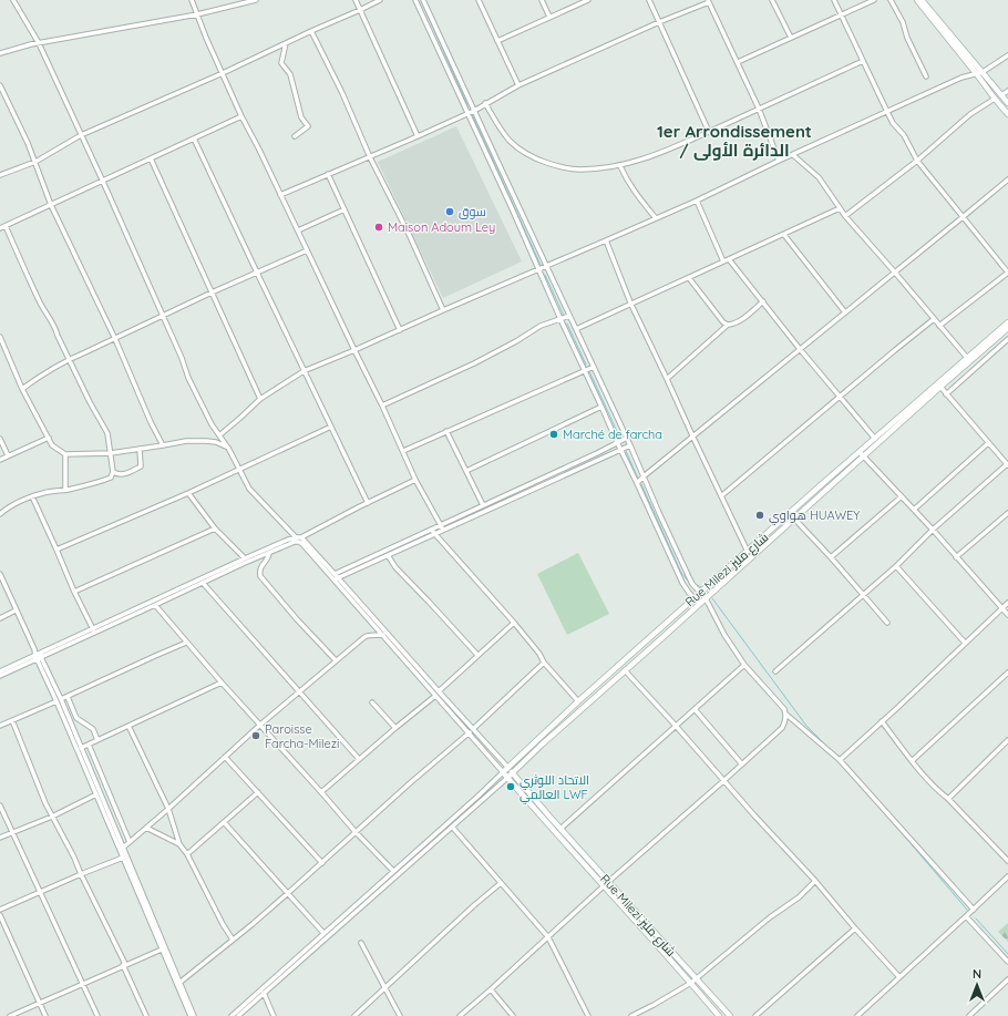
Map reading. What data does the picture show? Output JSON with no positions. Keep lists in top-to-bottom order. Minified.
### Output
{"streets":{"street":["Rue Milezi شارع مليز"]},"districts":["1er Arrondissement / الدائرة الأولى"],"places":["سوق","Maison Adoum Ley","Marché de farcha","هواوي HUAWEY","Paroisse Farcha-Milezi","الاتحاد اللوثري العالمي LWF"],"north":"top"}
